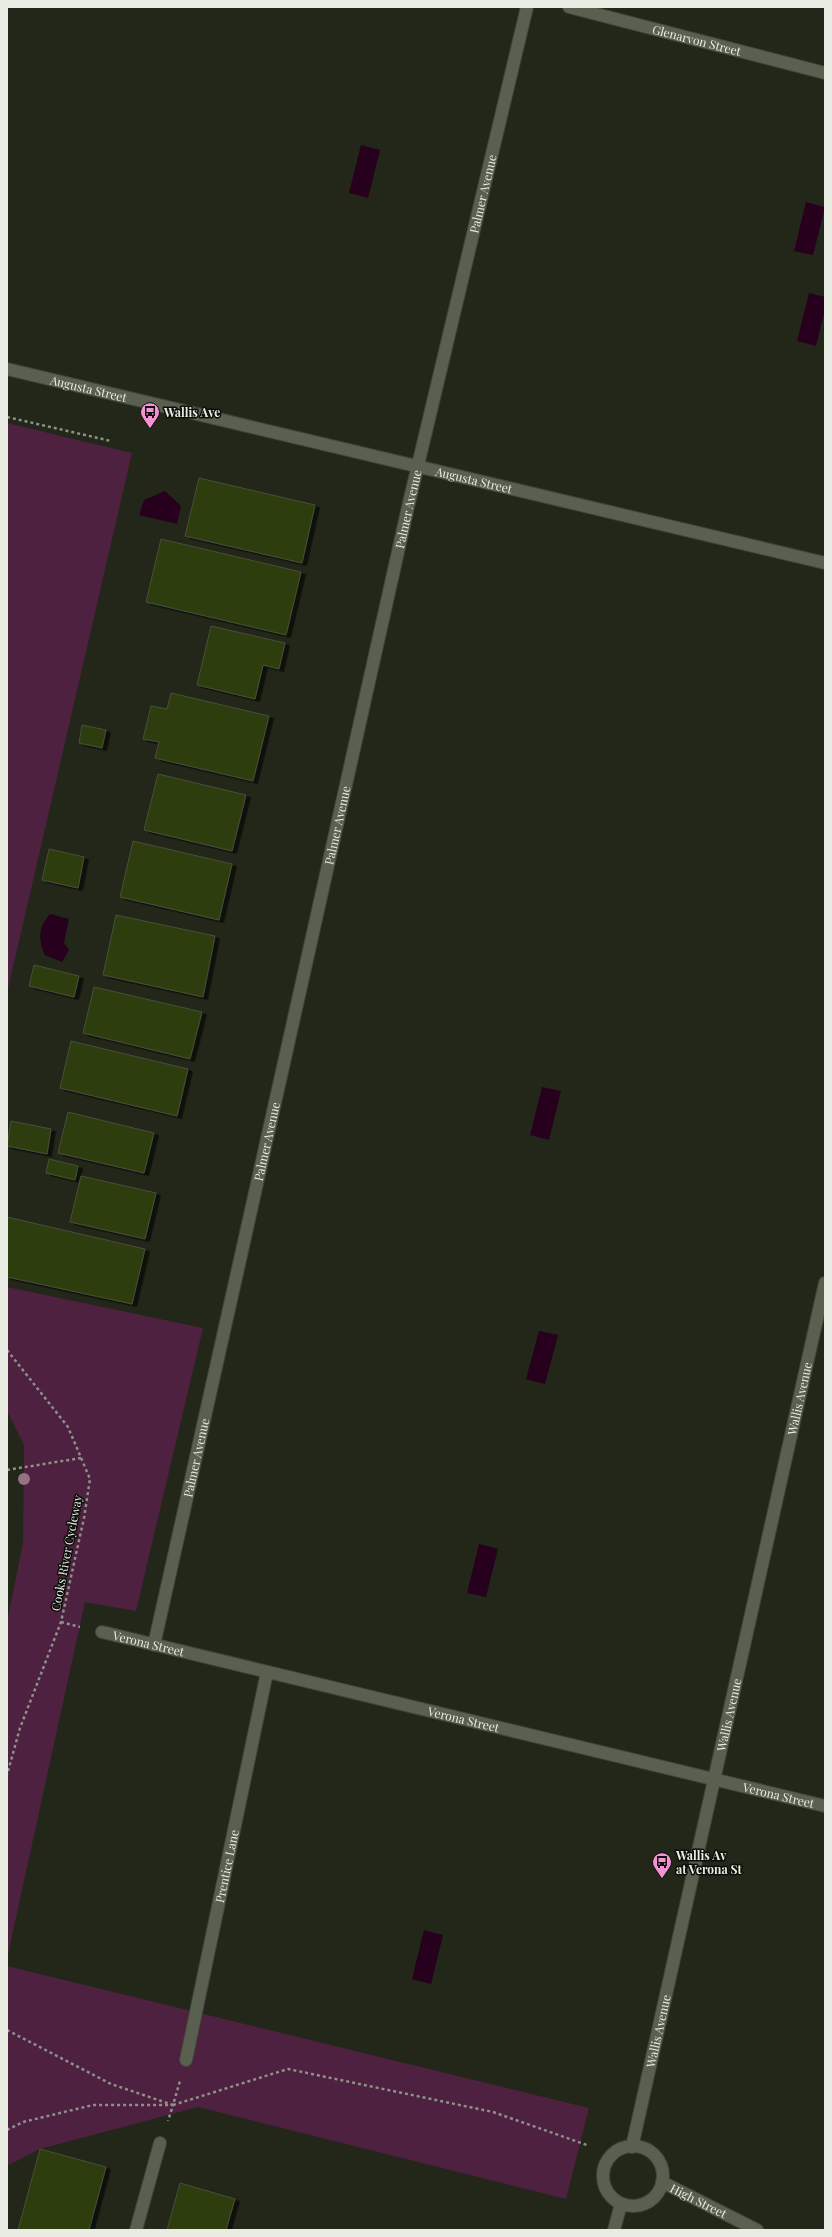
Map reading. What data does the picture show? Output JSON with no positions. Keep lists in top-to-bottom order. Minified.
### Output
{"streets":{"street":["Glenarvon Street","Palmer Avenue","Augusta Street","Wallis Avenue","Verona Street","Prentice Lane","High Street"],"path":["Cooks River Cycleway"]},"crossings":[["Palmer Avenue","Augusta Street"],["Palmer Avenue","Verona Street"],["Wallis Avenue","Verona Street"],["Wallis Avenue","High Street"],["Verona Street","Prentice Lane"]],"places":{"bus stop":["Wallis Ave","Wallis Av at Verona St"]}}
